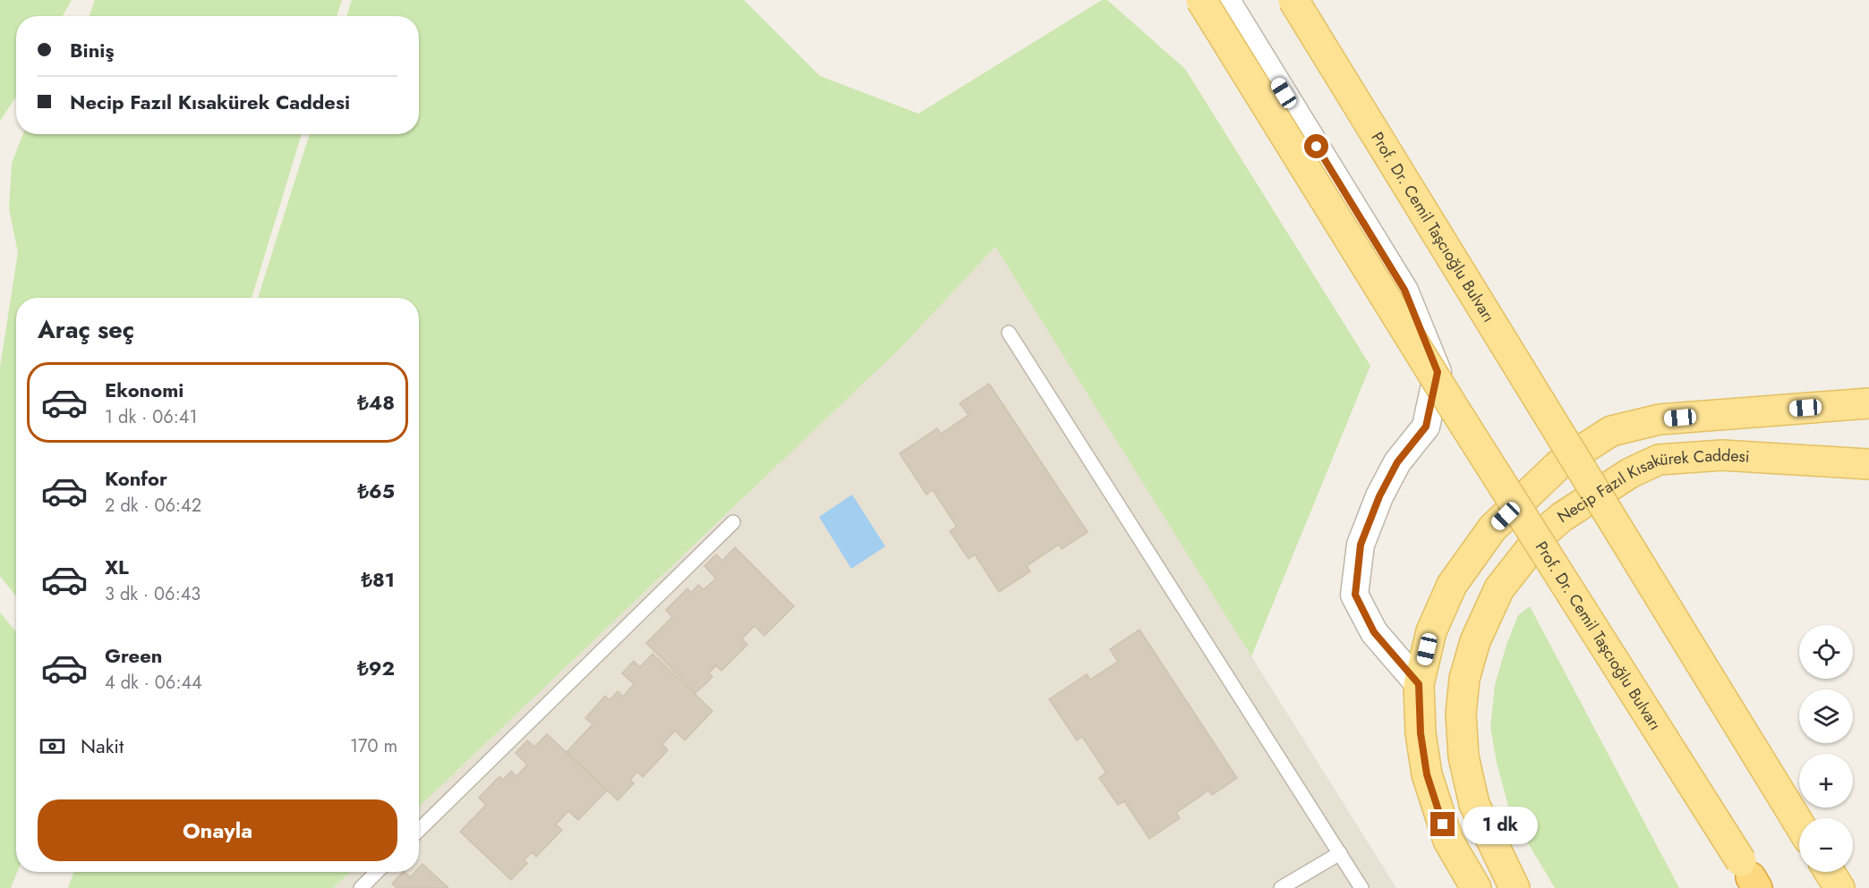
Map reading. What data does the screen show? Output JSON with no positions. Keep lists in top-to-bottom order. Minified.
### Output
{"streets":{"main road":["Prof. Dr. Cemil Taşcıoğlu Bulvarı","Necip Fazıl Kısakürek Caddesi"]},"page":{"banner":["Biniş","Necip Fazıl Kısakürek Caddesi"],"heading":"Araç seç","list":[{"name":"Ekonomi","note":"1 dk · 06:41","value":"₺48"},{"name":"Konfor","note":"2 dk · 06:42","value":"₺65"},{"name":"XL","note":"3 dk · 06:43","value":"₺81"},{"name":"Green","note":"4 dk · 06:44","value":"₺92"}],"map_buttons":["+","−"],"pay":["Nakit","170 m"],"buttons":"Onayla","bubble":"1 dk"}}
